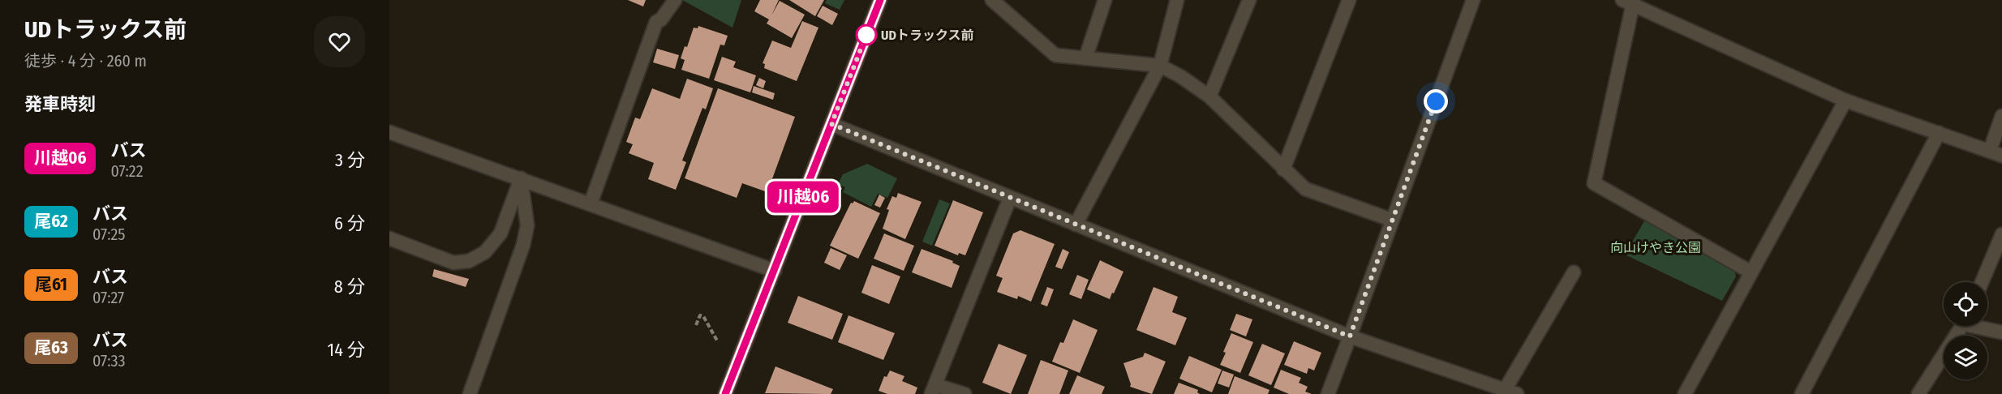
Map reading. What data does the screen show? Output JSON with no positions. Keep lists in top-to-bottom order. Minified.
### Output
{"parks":["向山けやき公園"],"places":["UDトラックス前"],"lines":["bus line 川越06"],"page":{"heading":[["UDトラックス前","徒歩 · 4 分 · 260 m"],"発車時刻"],"on_map":"川越06","list":[{"mark":"川越06","name":"バス","note":"07:22","value":"3 分"},{"mark":"尾62","name":"バス","note":"07:25","value":"6 分"},{"mark":"尾61","name":"バス","note":"07:27","value":"8 分"},{"mark":"尾63","name":"バス","note":"07:33","value":"14 分"}]}}
